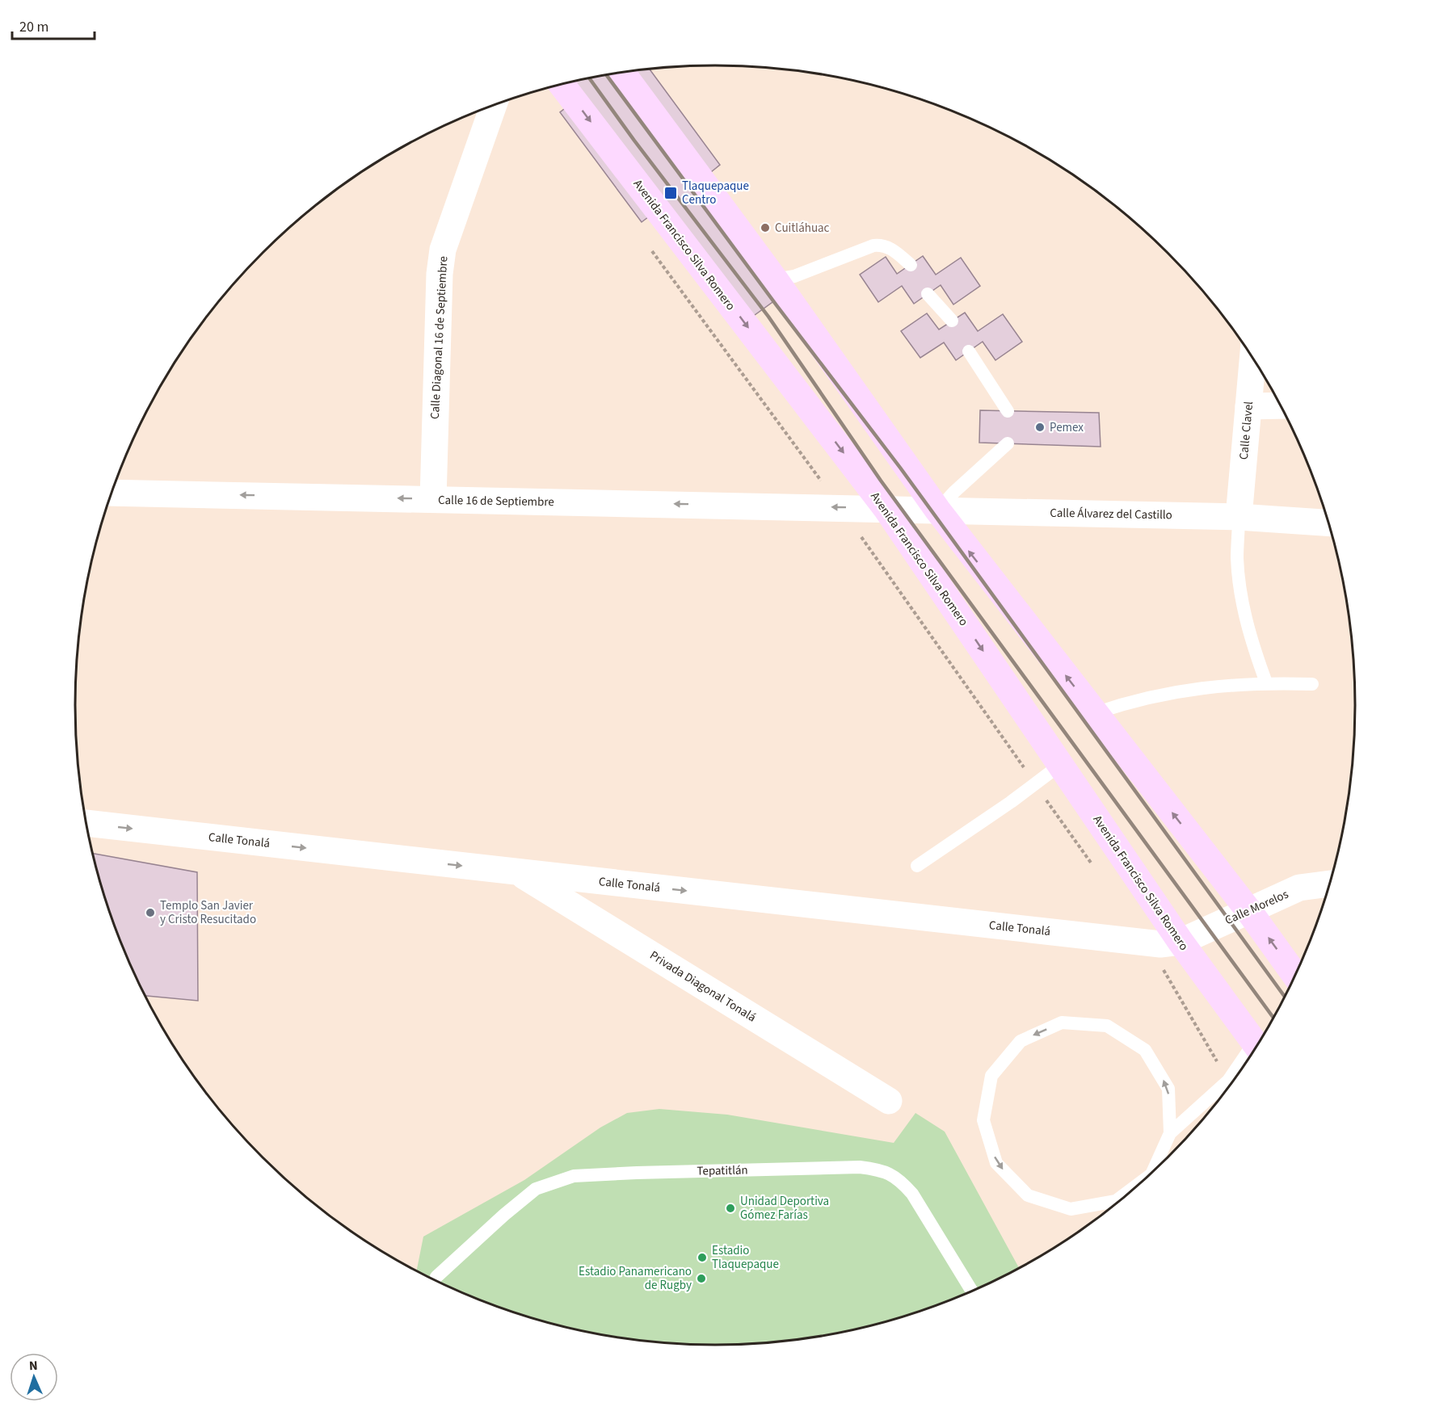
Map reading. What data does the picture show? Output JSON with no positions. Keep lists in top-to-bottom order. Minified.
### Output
{"streets":{"main road":["Avenida Francisco Silva Romero"],"street":["Calle Diagonal 16 de Septiembre","Calle Clavel","Calle 16 de Septiembre","Calle Álvarez del Castillo","Calle Tonalá","Calle Morelos","Privada Diagonal Tonalá"],"lane":["Tepatitlán"]},"crossings":[["Avenida Francisco Silva Romero","Calle 16 de Septiembre"],["Avenida Francisco Silva Romero","Calle Álvarez del Castillo"],["Avenida Francisco Silva Romero","Calle Tonalá"],["Avenida Francisco Silva Romero","Calle Morelos"],["Calle Diagonal 16 de Septiembre","Calle 16 de Septiembre"],["Calle Clavel","Calle Álvarez del Castillo"],["Calle 16 de Septiembre","Calle Álvarez del Castillo"],["Calle Tonalá","Calle Morelos"],["Calle Tonalá","Privada Diagonal Tonalá"]],"one_way":["Calle 16 de Septiembre","Calle Tonalá"],"places":{"transit":["Tlaquepaque Centro"],"other":["Cuitláhuac","Pemex","Templo San Javier y Cristo Resucitado","Unidad Deportiva Gómez Farías","Estadio Tlaquepaque","Estadio Panamericano de Rugby"]},"scale_bar":"20 m","north":"top"}
